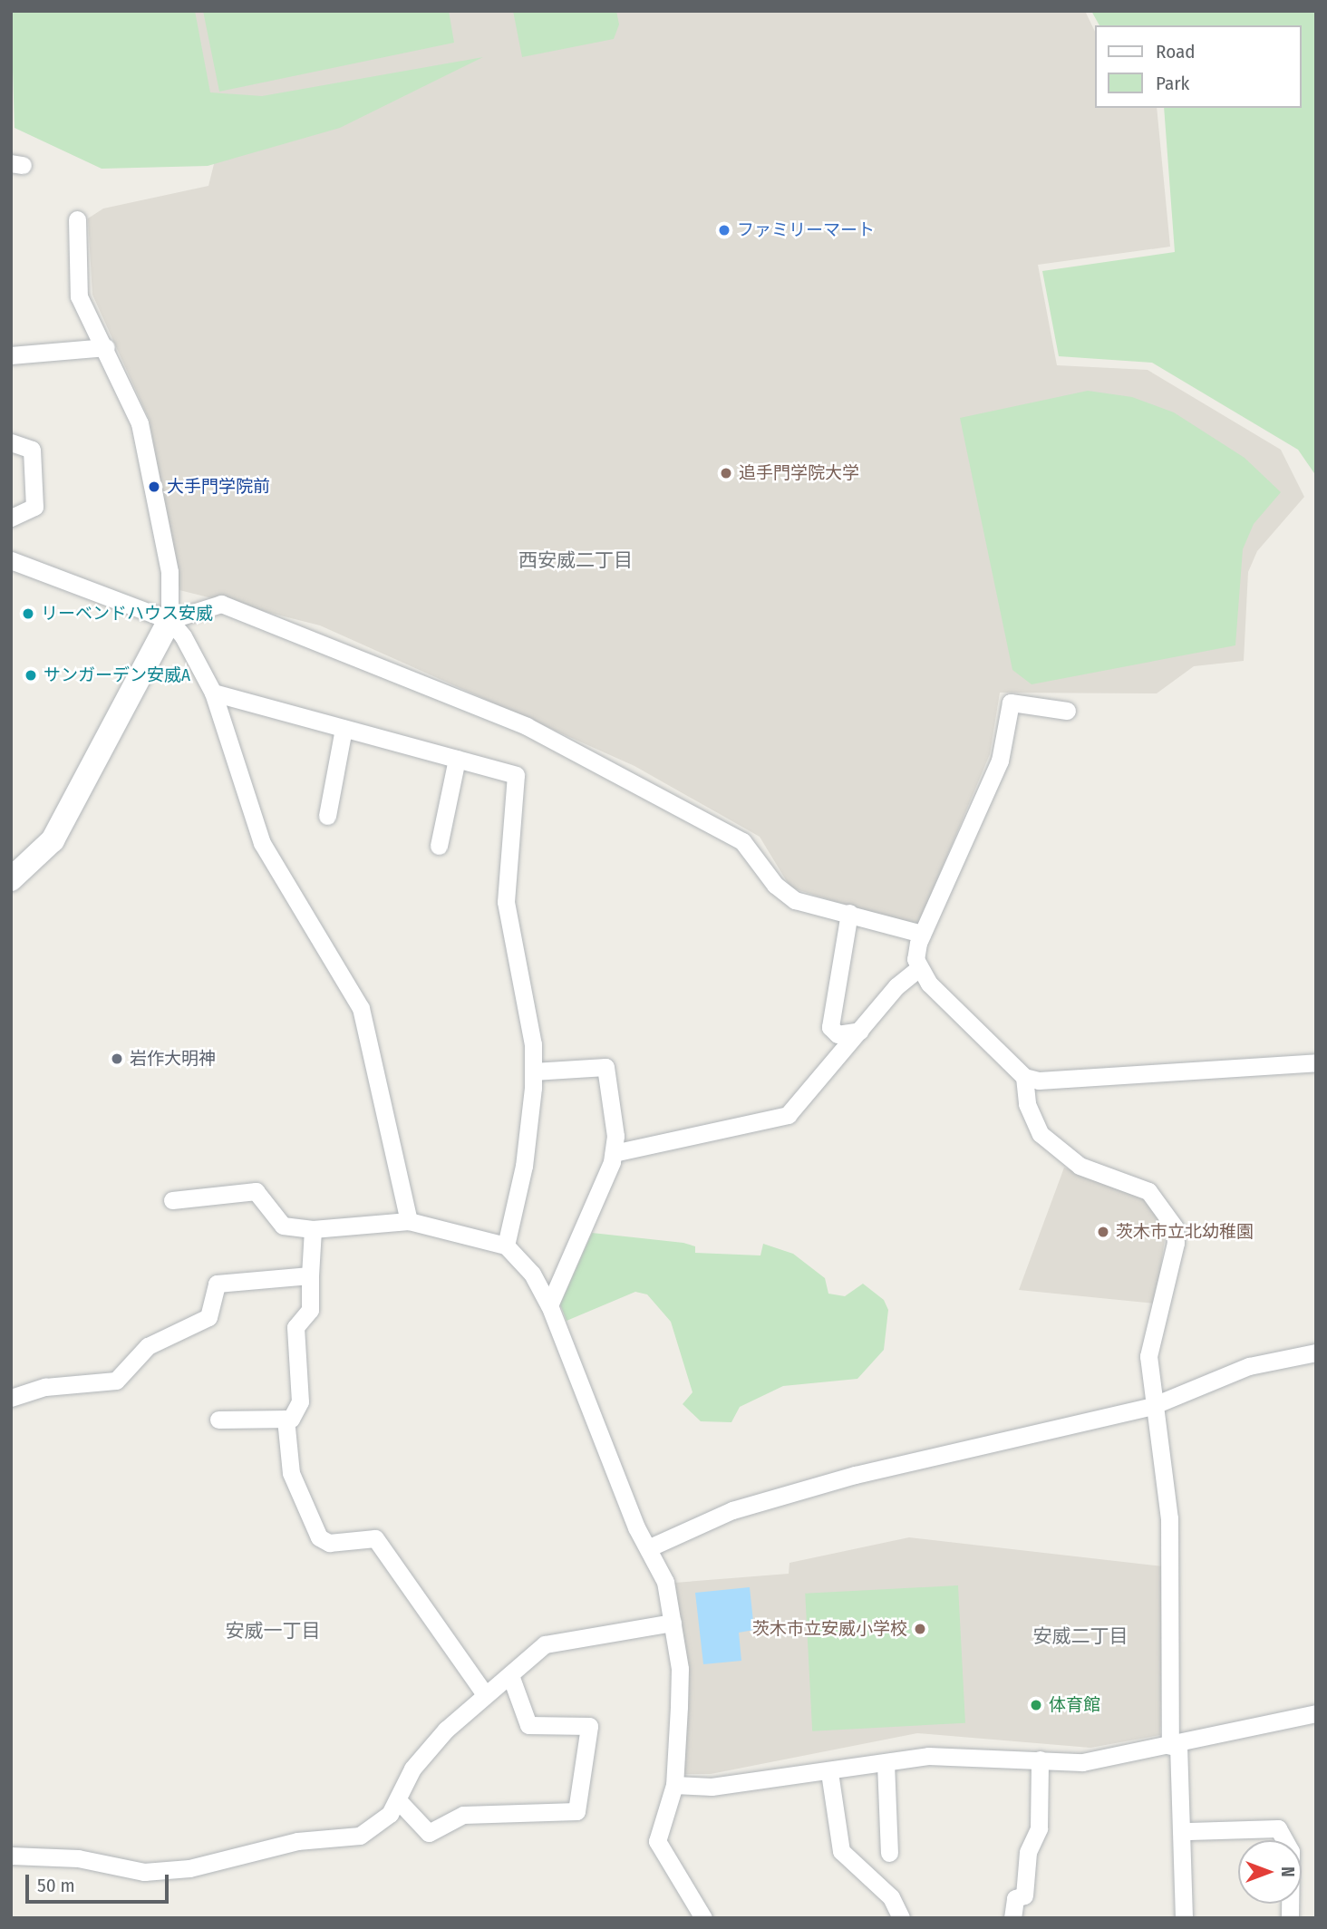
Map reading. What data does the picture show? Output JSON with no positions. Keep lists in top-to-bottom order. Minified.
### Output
{"districts":["西安威二丁目","安威一丁目","安威二丁目"],"places":["ファミリーマート","追手門学院大学","大手門学院前","リーベンドハウス安威","サンガーデン安威A","岩作大明神","茨木市立北幼稚園","茨木市立安威小学校","体育館"],"legend":["Road","Park"],"scale_bar":"50 m","north":"right"}
